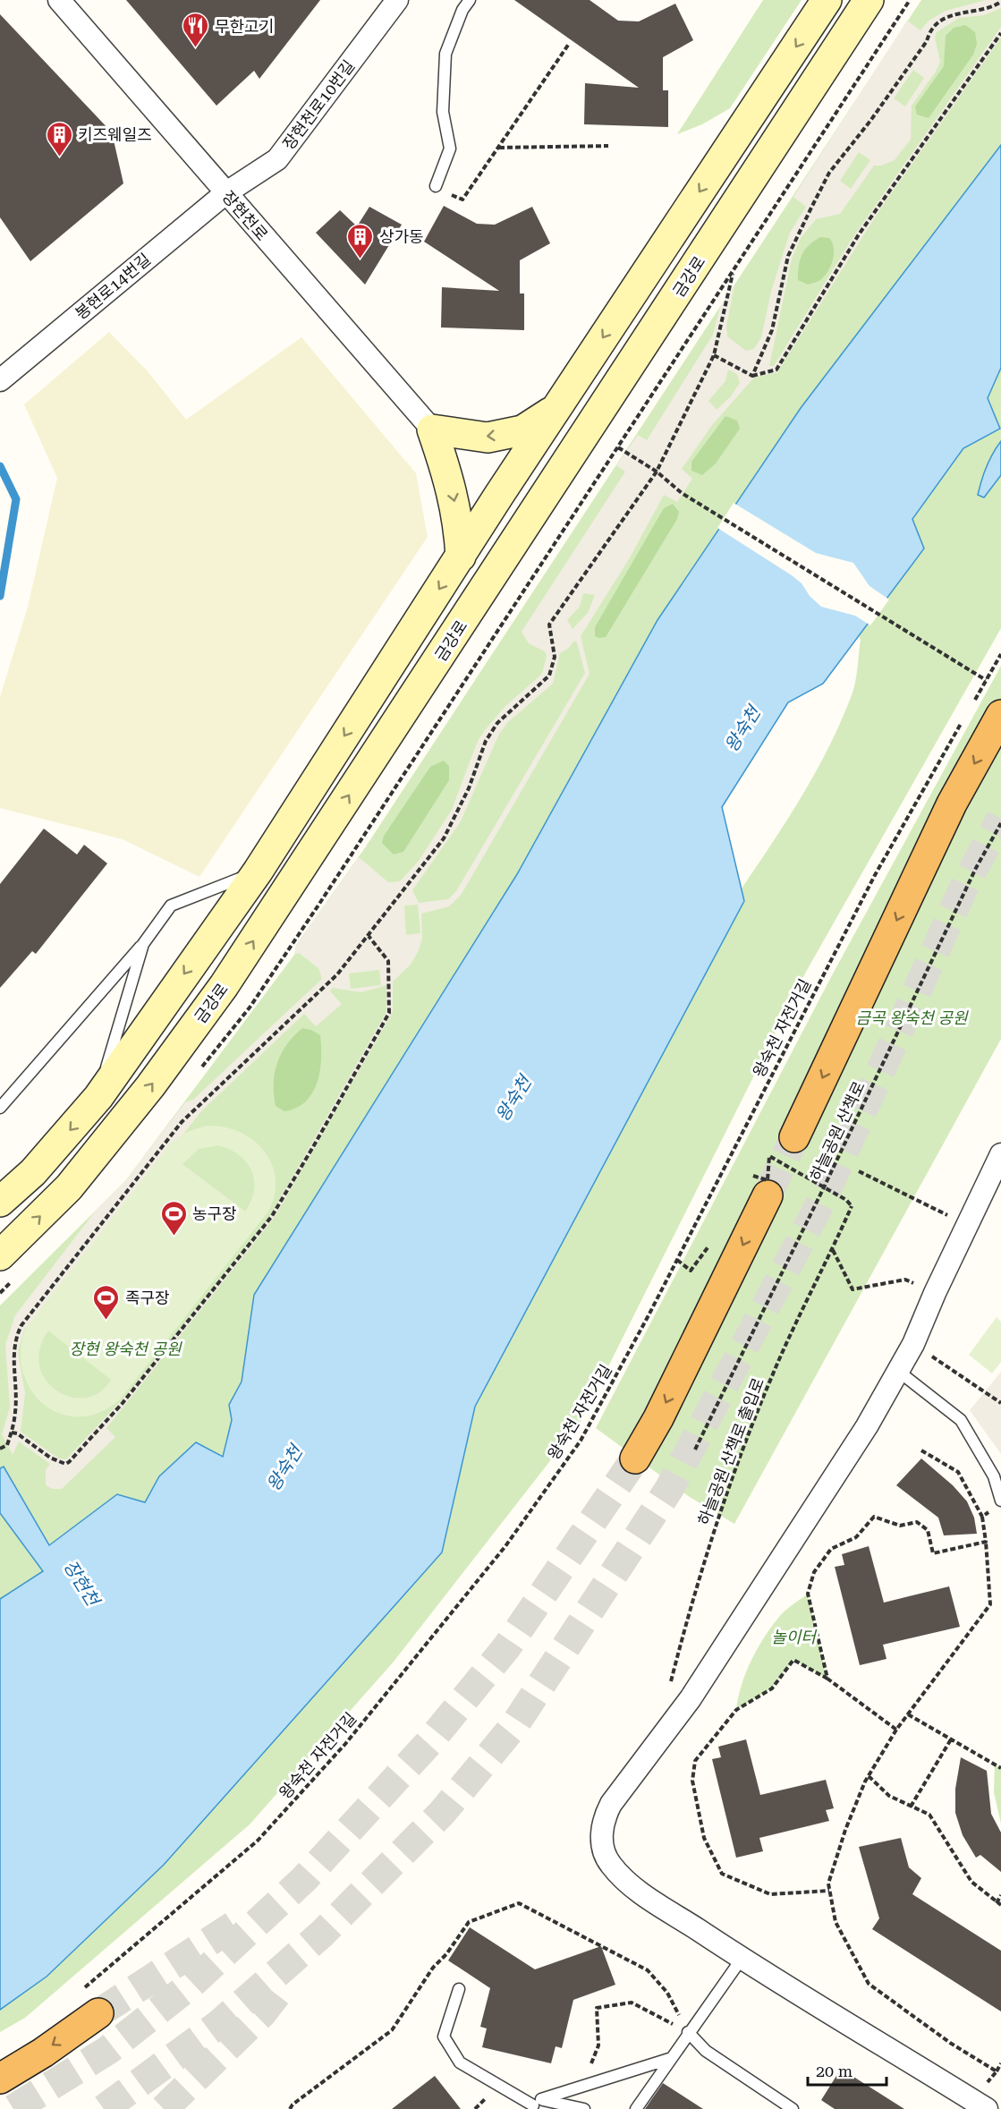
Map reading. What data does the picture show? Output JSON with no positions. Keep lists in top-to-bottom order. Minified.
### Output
{"streets":{"main road":["금강로"],"street":["장현천로10번길","장현천로","봉현로14번길"],"path":["왕숙천 자전거길","하늘공원 산책로","하늘공원 산책로 출입로"]},"crossings":[["장현천로10번길","장현천로"],["장현천로10번길","봉현로14번길"],["장현천로","봉현로14번길"],["하늘공원 산책로","하늘공원 산책로 출입로"]],"water":["왕숙천","장현천"],"parks":["금곡 왕숙천 공원","장현 왕숙천 공원","놀이터"],"places":{"restaurant":["무한고기"],"building":["키즈웨일즈","상가동"],"sports":["농구장","족구장"]},"scale_bar":"20 m"}
